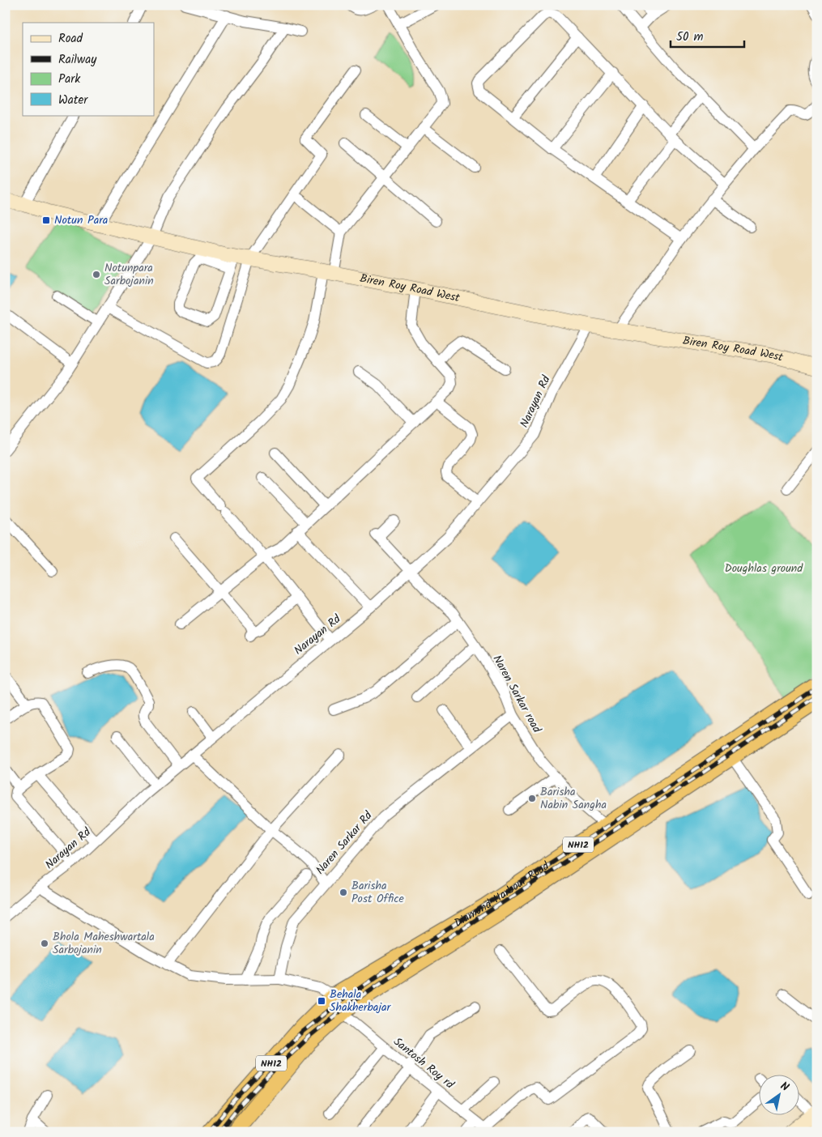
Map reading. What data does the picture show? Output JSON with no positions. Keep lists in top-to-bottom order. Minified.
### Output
{"streets":{"highway":["NH12","Diamond Harbour Road"],"main road":["Biren Roy Road West"],"street":["Narayan Rd","Naren Sarkar road","Naren Sarkar Rd","Santosh Roy rd"]},"crossings":[["Biren Roy Road West","Narayan Rd"],["Narayan Rd","Naren Sarkar road"],["Naren Sarkar road","Naren Sarkar Rd"],["Naren Sarkar road","Diamond Harbour Road"],["Diamond Harbour Road","Santosh Roy rd"]],"parks":["Doughlas ground"],"places":{"transit":["Notun Para","Behala Shakherbajar"],"other":["Notunpara Sarbojanin","Barisha Nabin Sangha","Barisha Post Office","Bhola Maheshwartala Sarbojanin"]},"legend":["Road","Railway","Park","Water"],"scale_bar":"50 m","north":"top right"}
